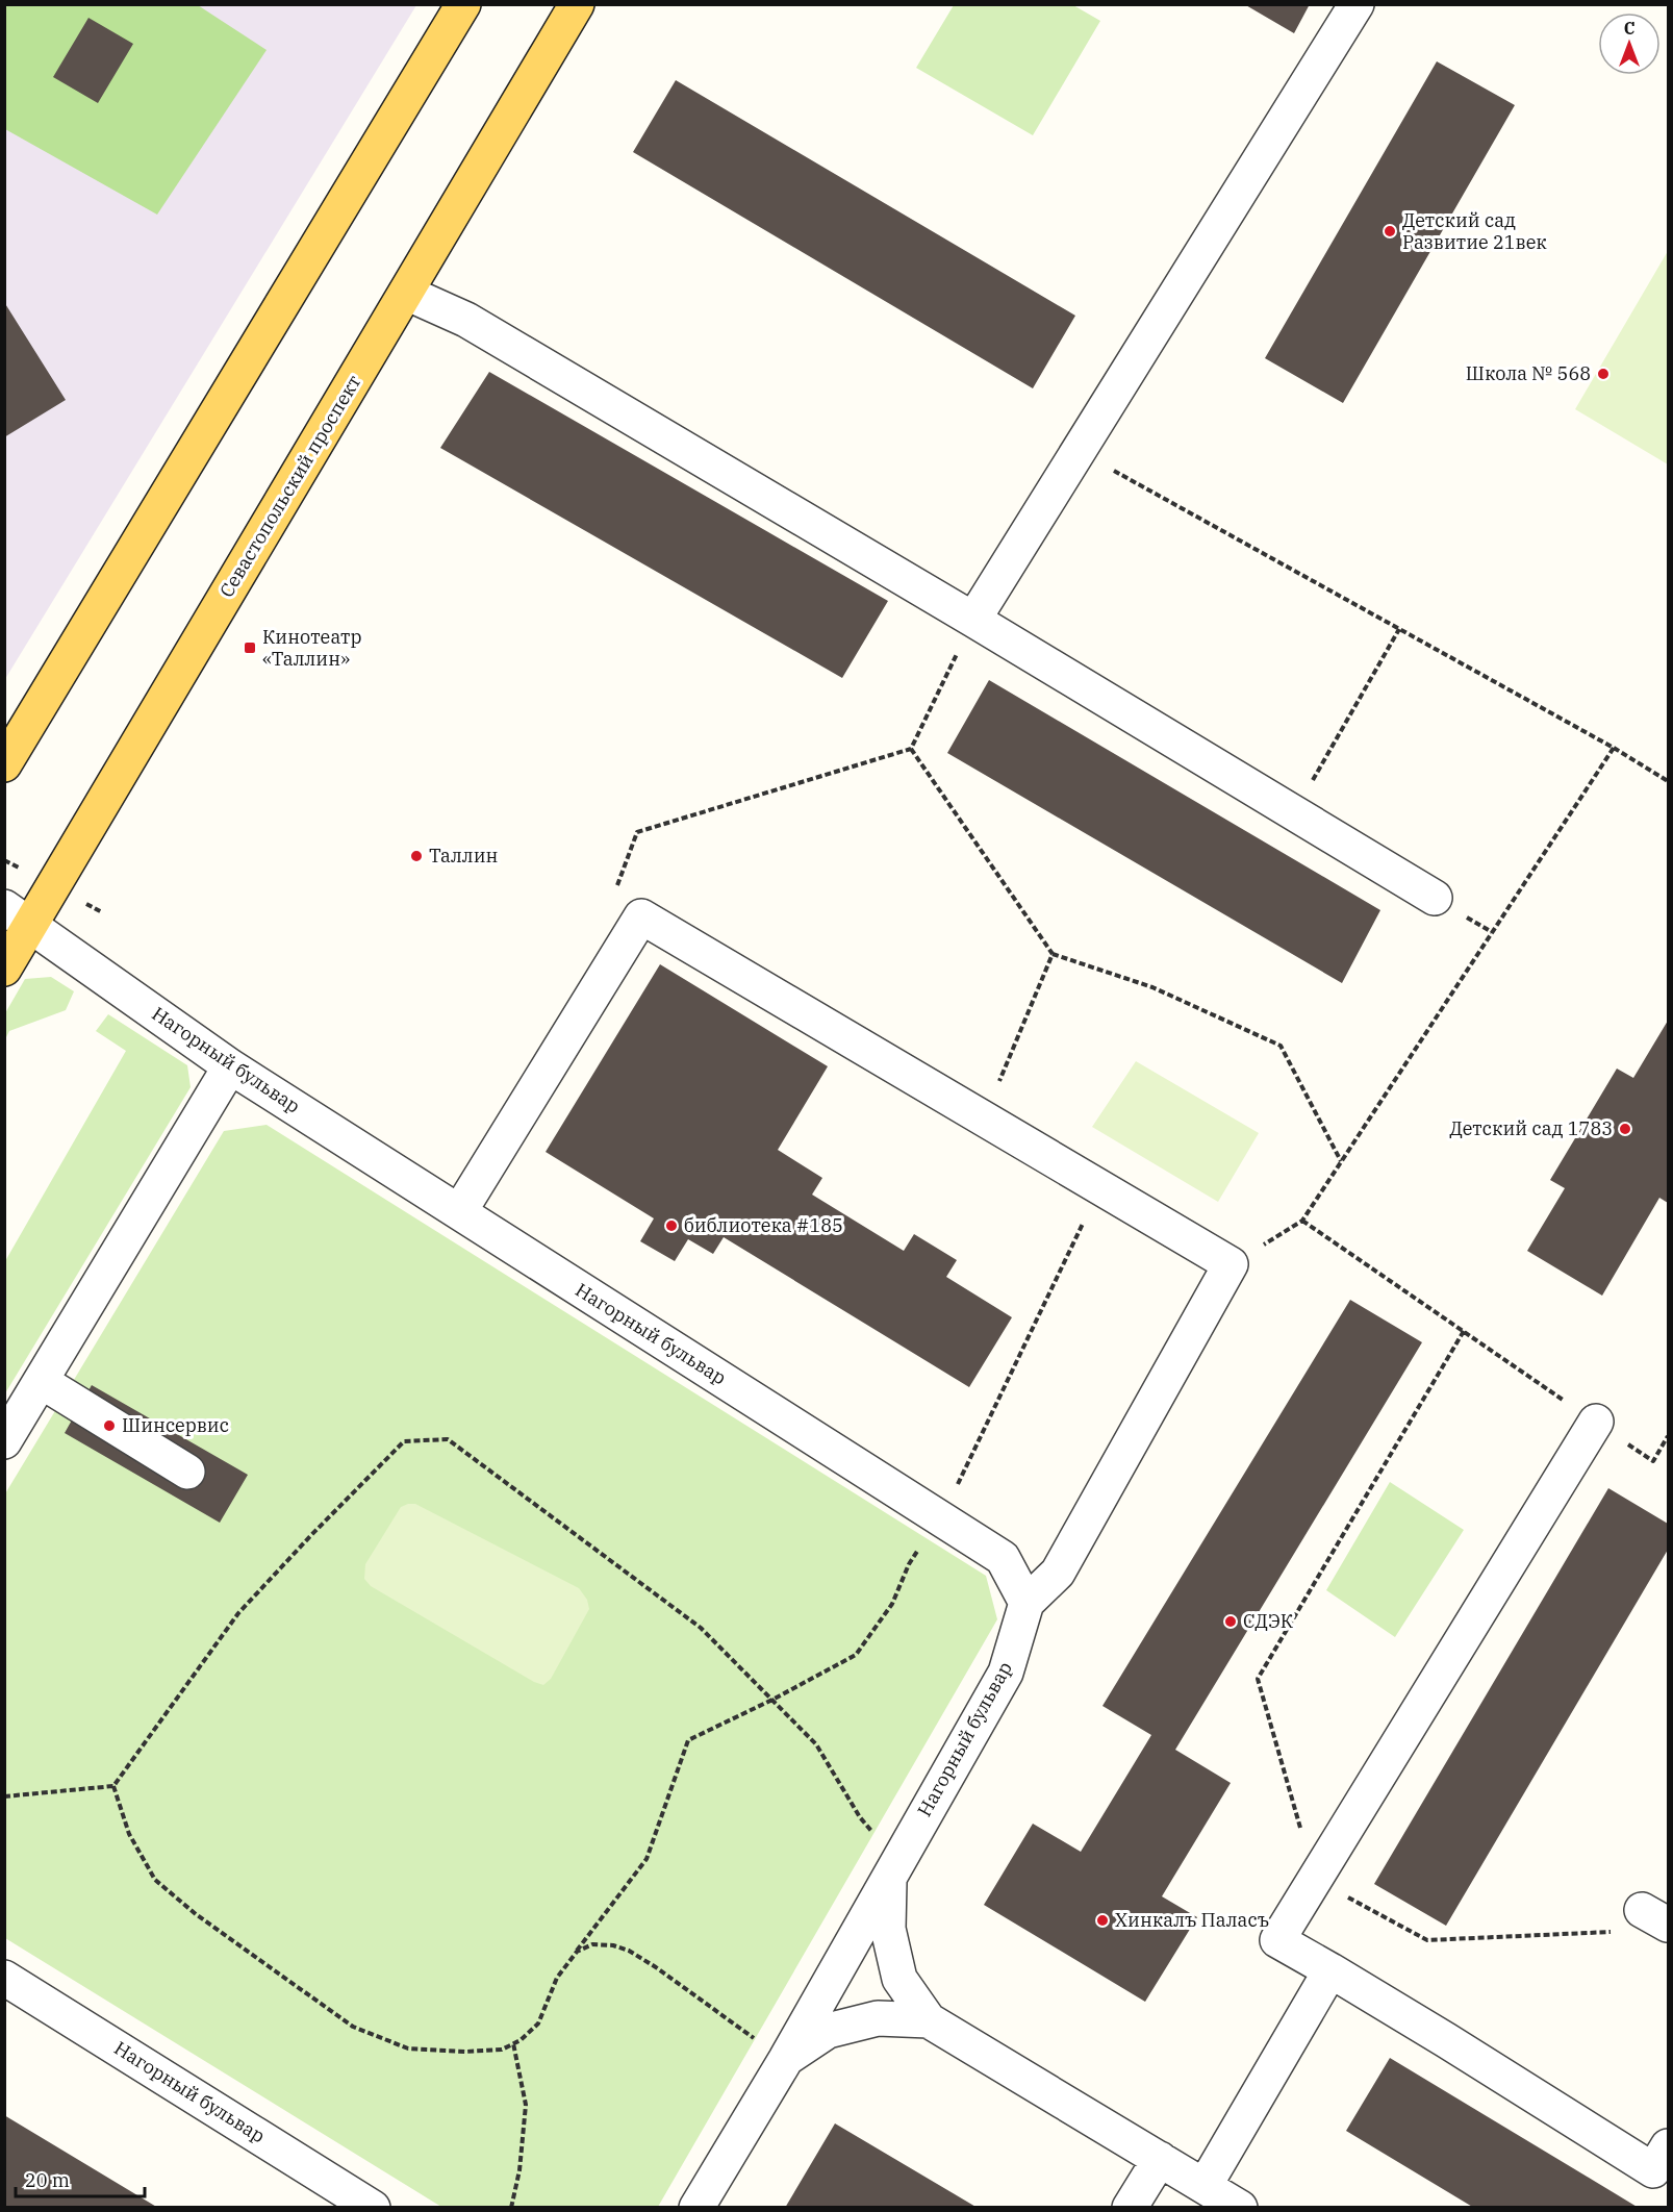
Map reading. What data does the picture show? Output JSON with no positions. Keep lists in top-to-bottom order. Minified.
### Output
{"streets":{"main road":["Севастопольский проспект"],"street":["Нагорный бульвар"]},"crossings":[["Севастопольский проспект","Нагорный бульвар"]],"places":{"other":["Детский сад Развитие 21век","Школа № 568","Таллин","Детский сад 1783","библиотека #185","Шинсервис","СДЭК","Хинкалъ Паласъ"],"transit":["Кинотеатр «Таллин»"]},"scale_bar":"20 m","north":"top"}
